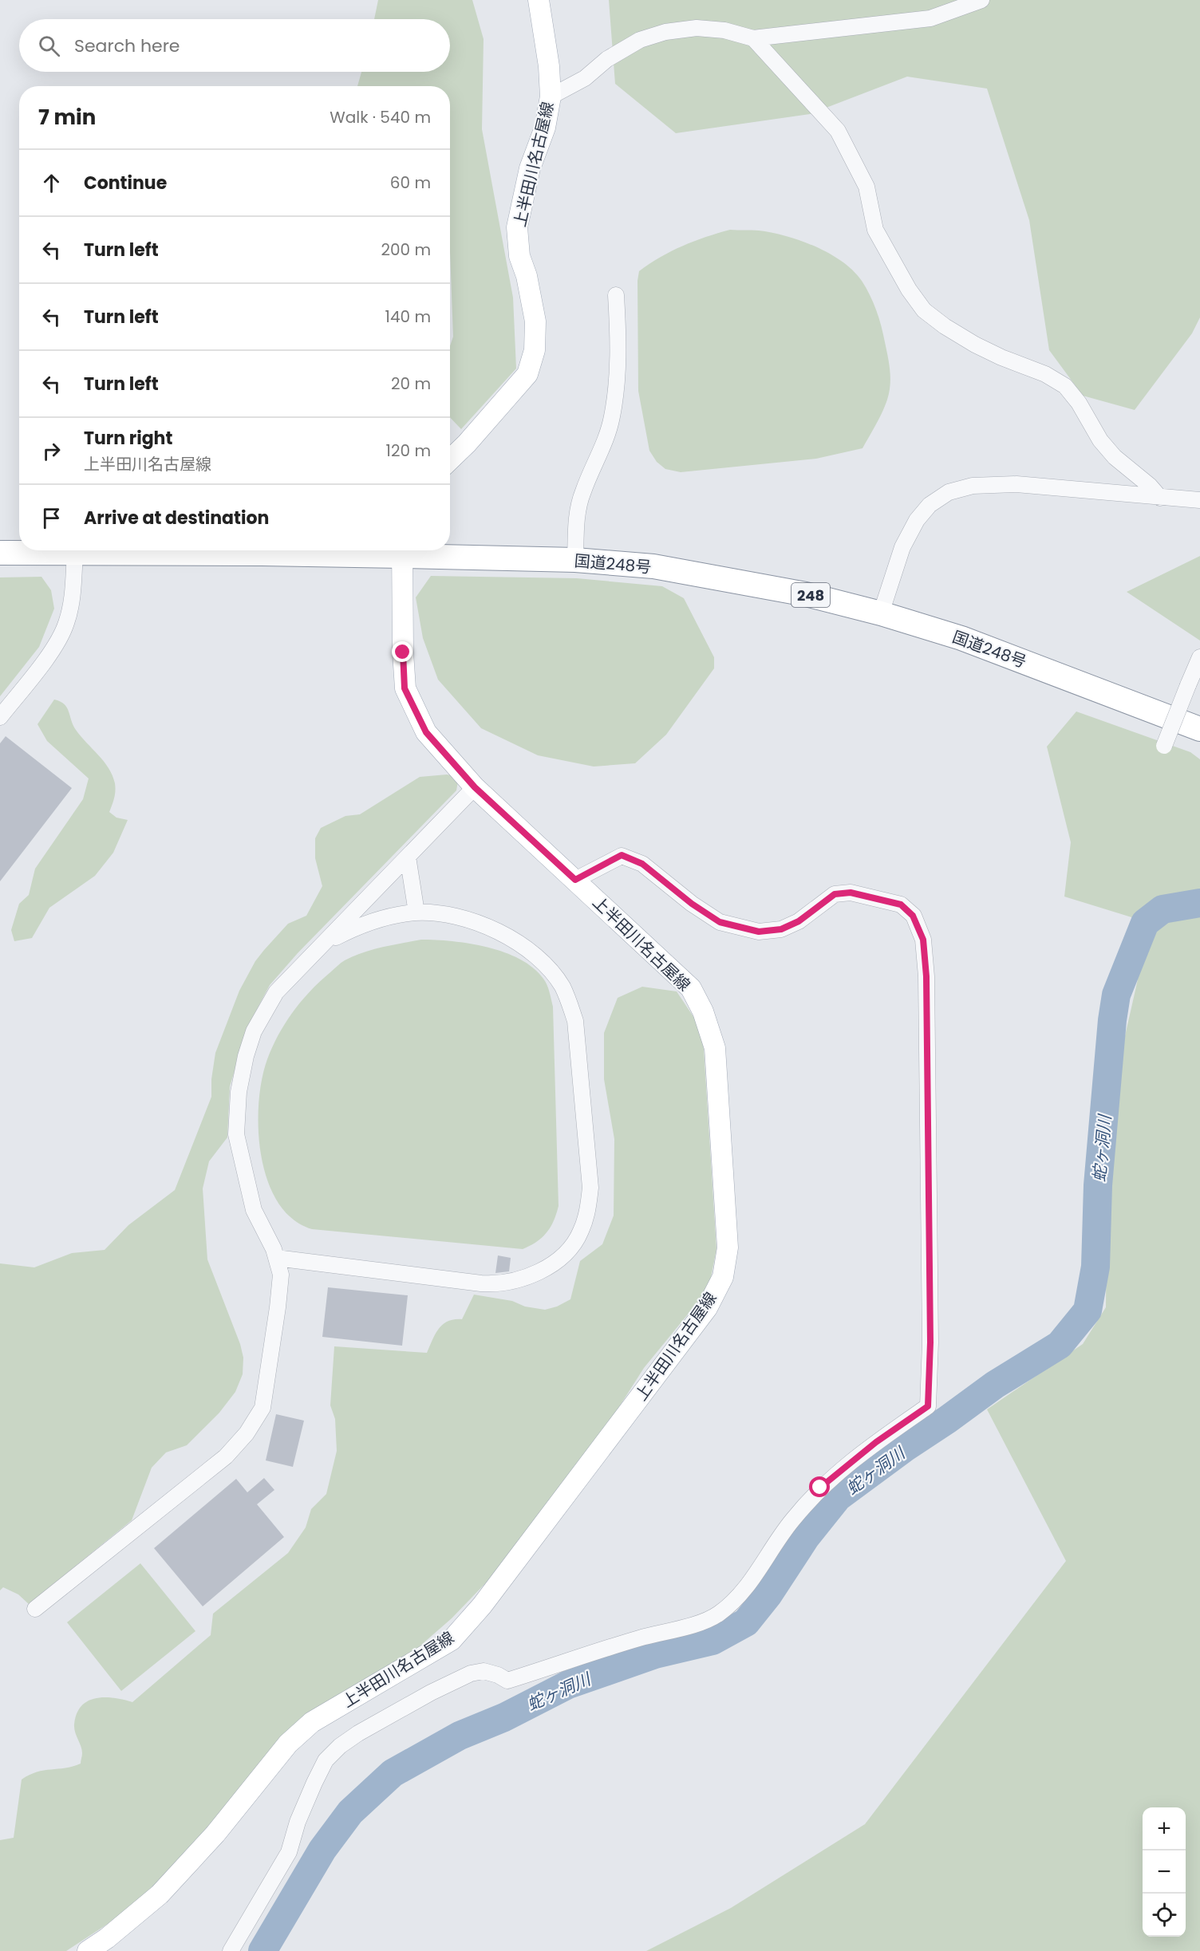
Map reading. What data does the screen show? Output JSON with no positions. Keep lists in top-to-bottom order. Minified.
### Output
{"streets":{"highway":["国道248号","248"],"main road":["上半田川名古屋線"]},"crossings":[["上半田川名古屋線","国道248号"]],"water":["蛇ヶ洞川"],"page":{"search":"Search here","heading":["7 min","Walk · 540 m"],"list":[["Continue","60 m"],["Turn left","200 m"],["Turn left","140 m"],["Turn left","20 m"],["Turn right","上半田川名古屋線","120 m"],"Arrive at destination"],"map_buttons":["+","−"]}}
